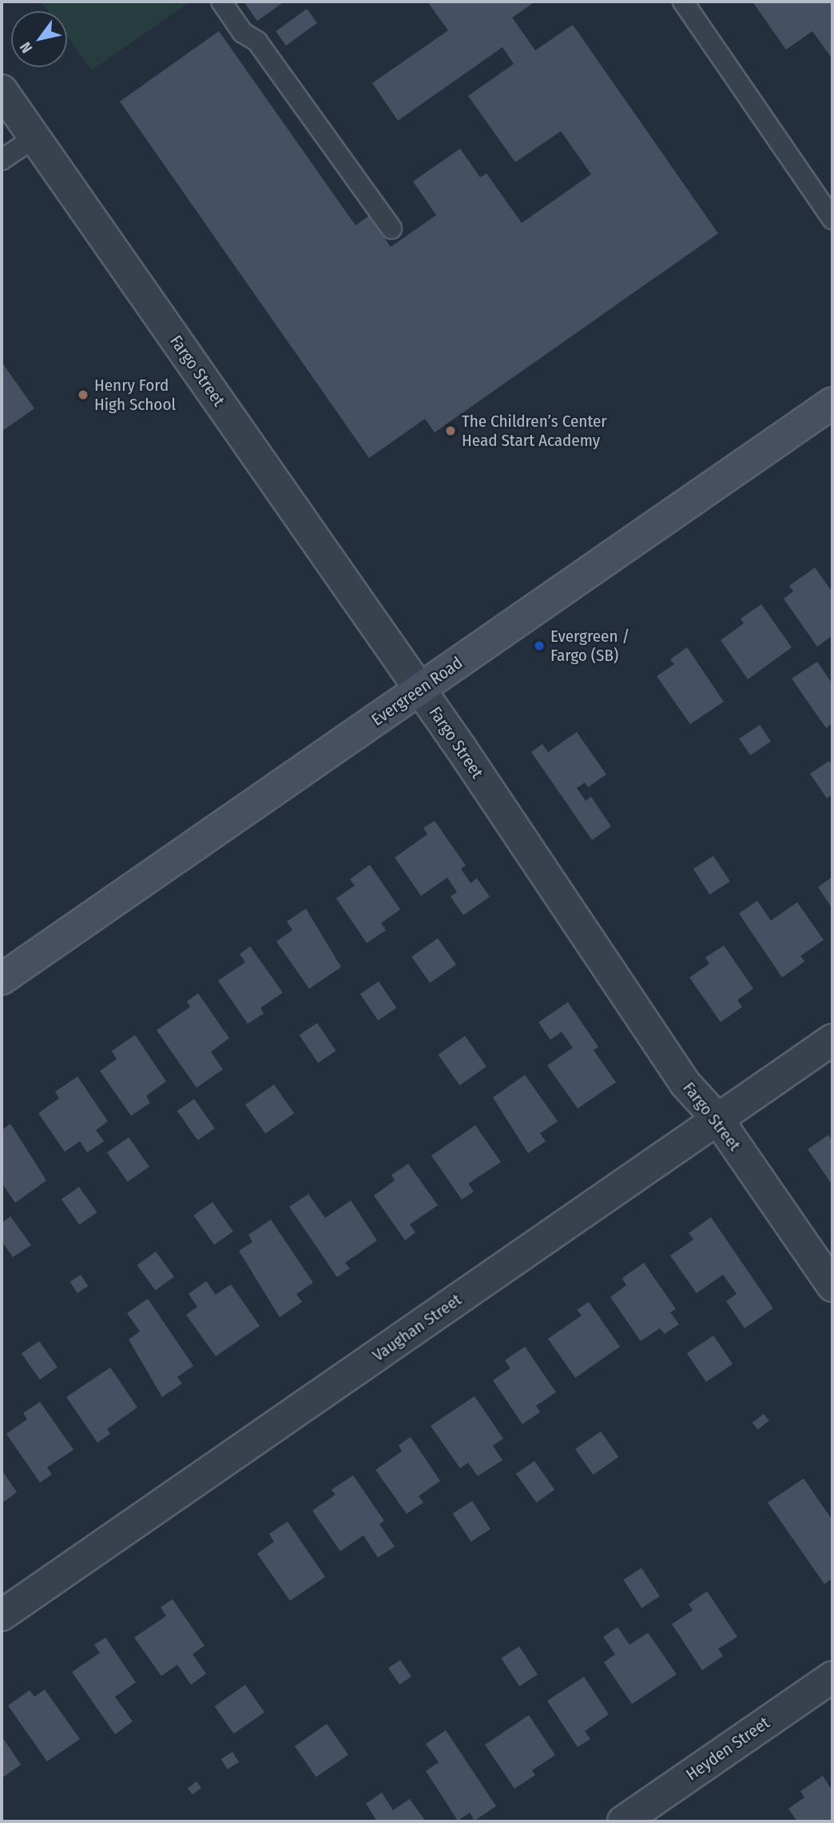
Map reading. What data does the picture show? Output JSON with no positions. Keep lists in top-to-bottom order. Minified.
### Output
{"streets":{"street":["Fargo Street","Evergreen Road","Vaughan Street","Heyden Street"]},"crossings":[["Fargo Street","Evergreen Road"],["Fargo Street","Vaughan Street"]],"places":["Henry Ford High School","The Children’s Center Head Start Academy","Evergreen / Fargo (SB)"],"north":"bottom left"}
